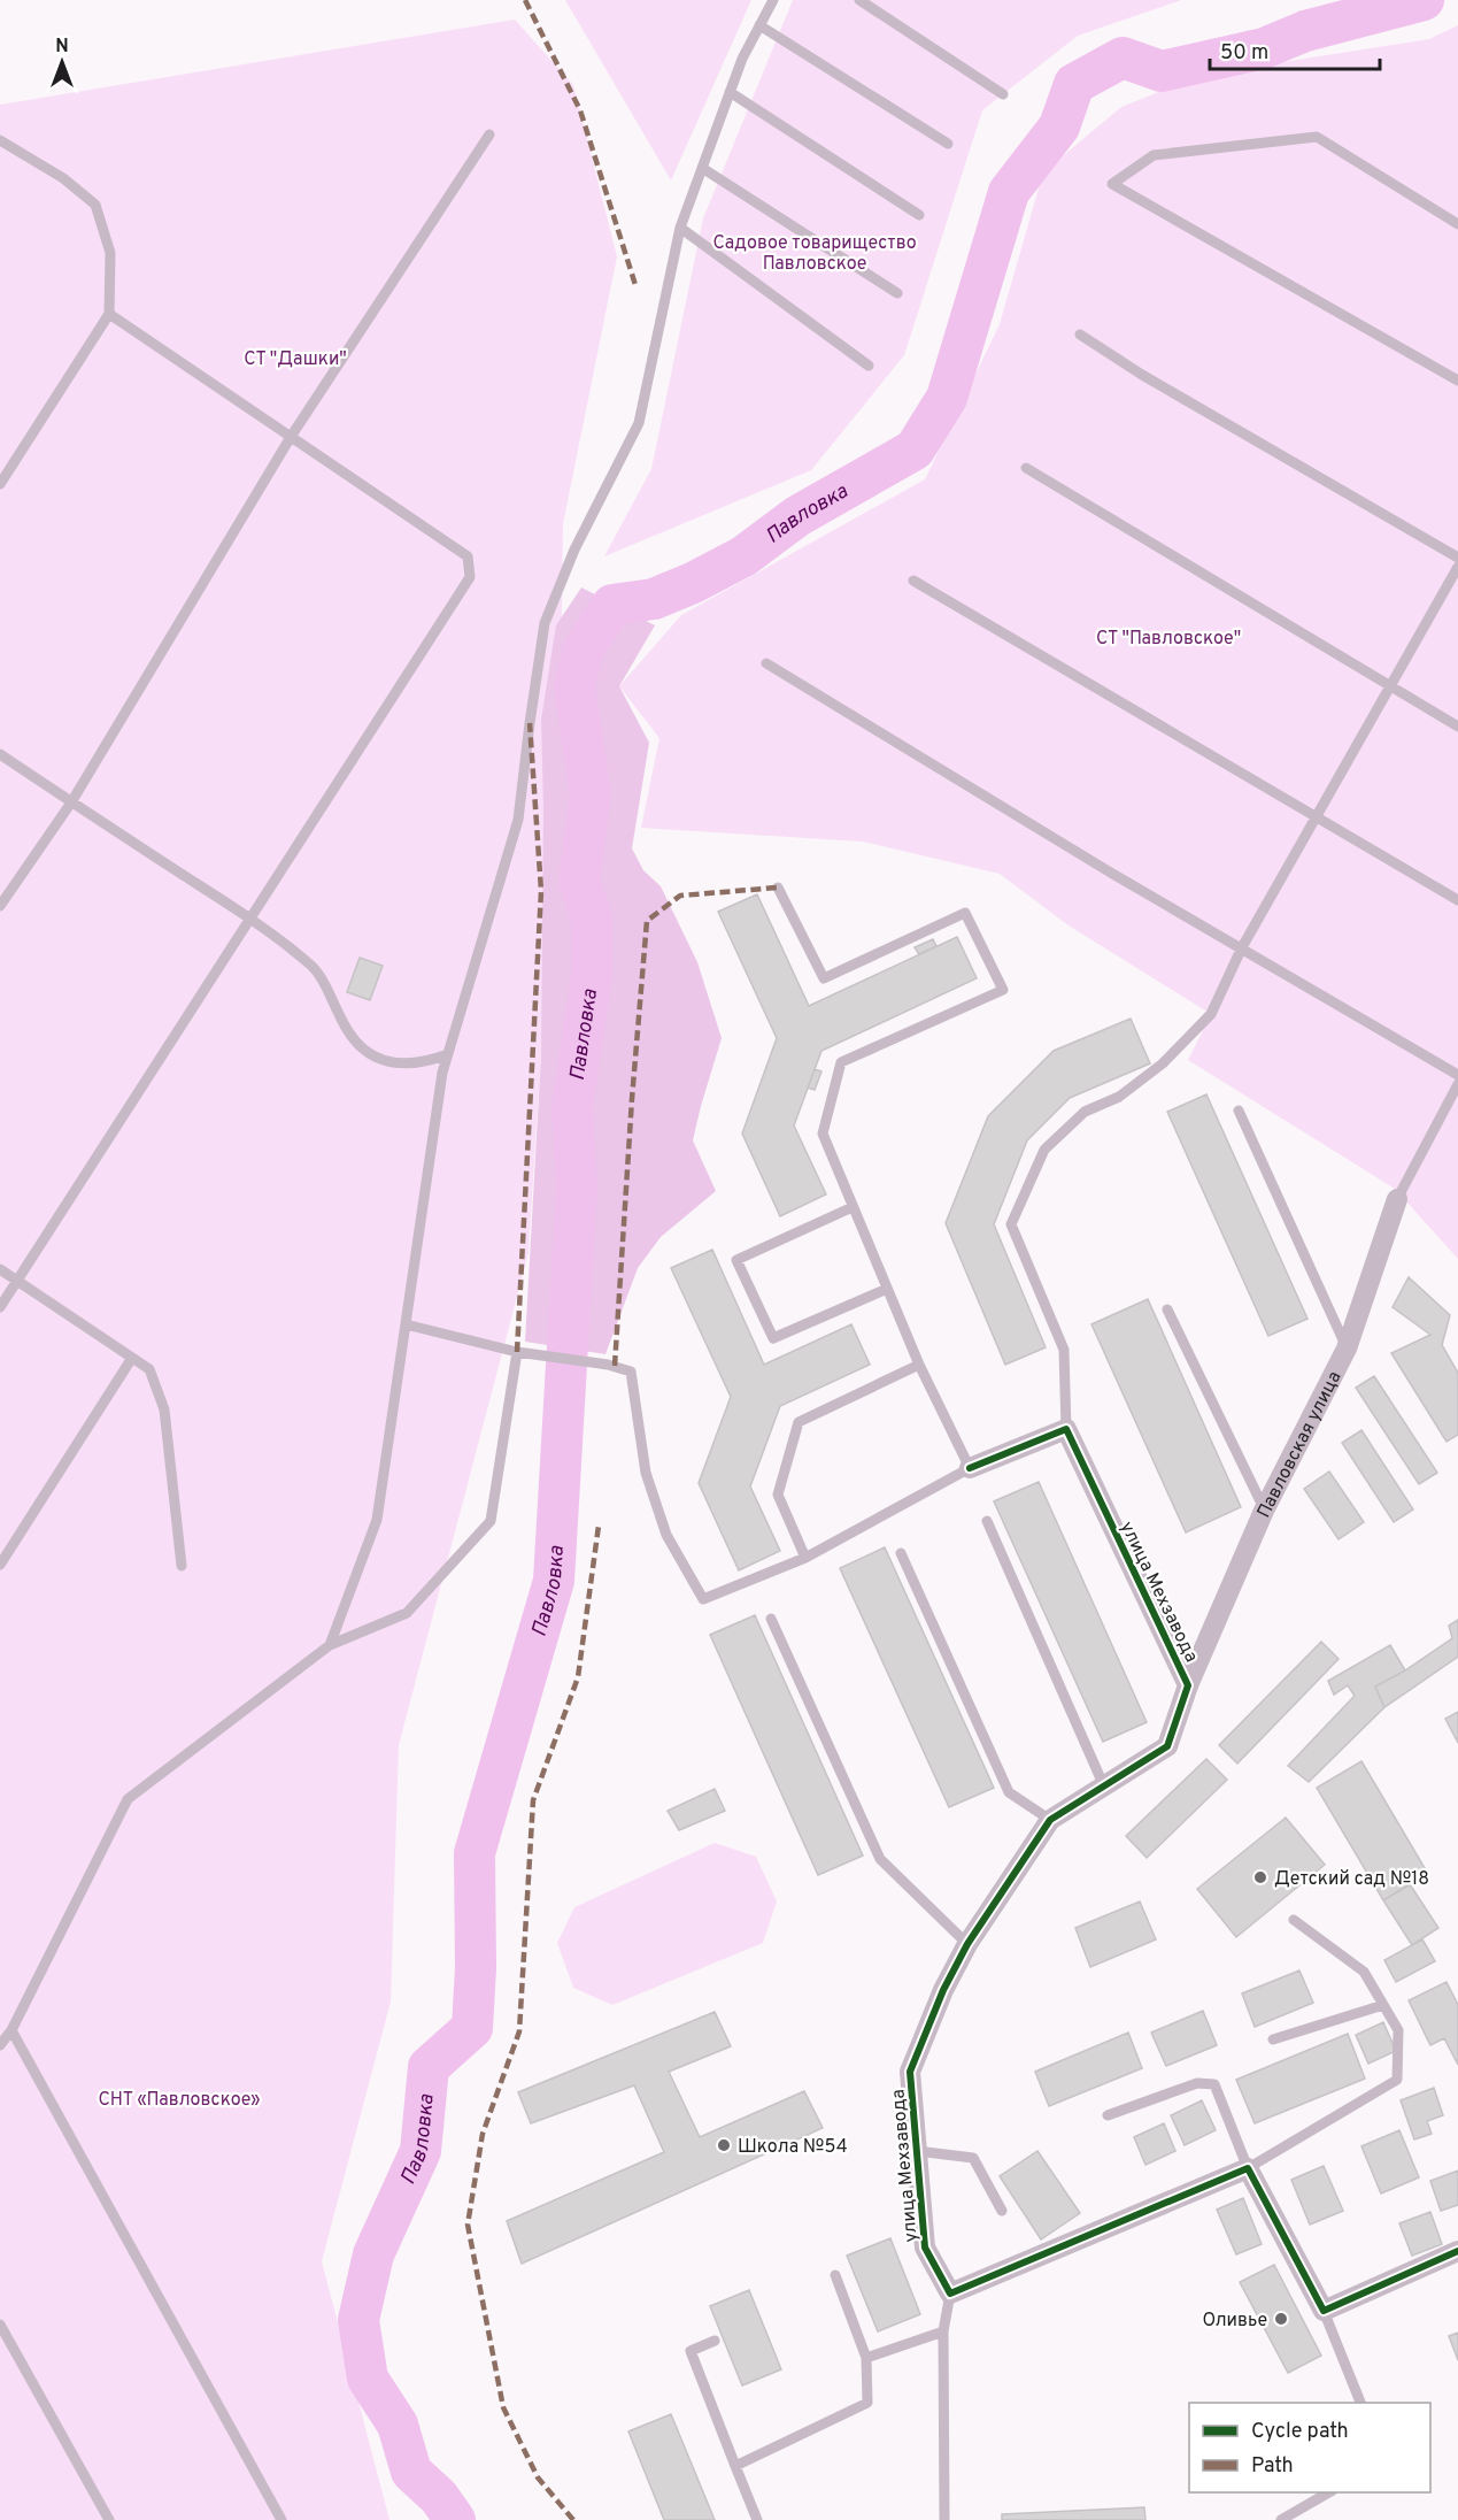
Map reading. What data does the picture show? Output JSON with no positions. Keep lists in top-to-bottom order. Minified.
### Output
{"streets":{"street":["Павловская улица","улица Мехзавода"]},"crossings":[["Павловская улица","улица Мехзавода"]],"water":["Павловка"],"parks":["Садовое товарищество Павловское","СТ \"Дашки\"","СТ \"Павловское\"","СНТ «Павловское»"],"places":["Детский сад №18","Школа №54","Оливье"],"legend":["Cycle path","Path"],"scale_bar":"50 m","north":"top"}
